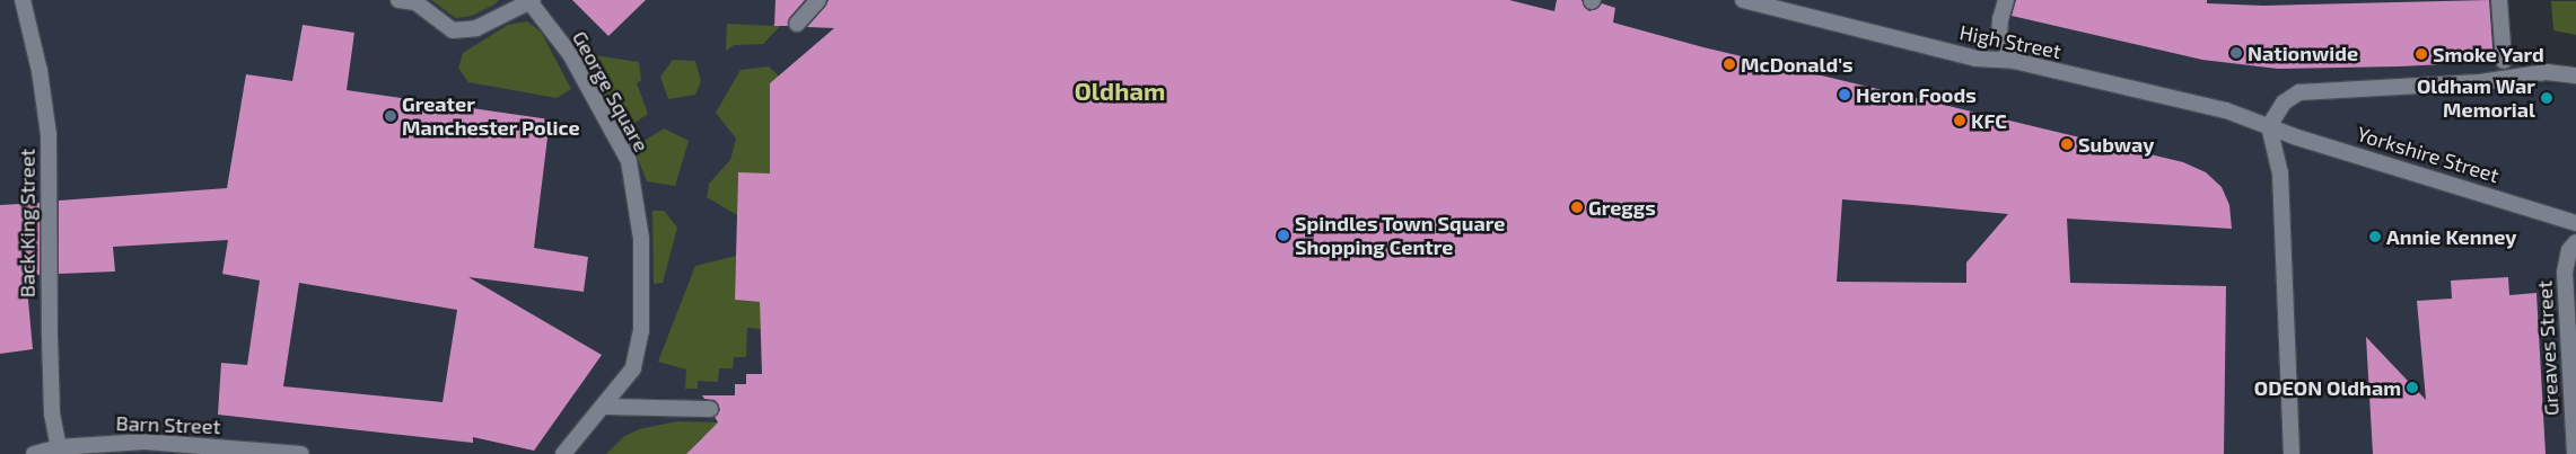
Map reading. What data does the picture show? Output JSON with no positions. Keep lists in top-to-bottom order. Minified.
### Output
{"streets":{"street":["High Street","George Square","Yorkshire Street","Back King Street","Greaves Street","Barn Street"]},"crossings":[["High Street","Yorkshire Street"],["Back King Street","Barn Street"]],"districts":["Oldham"],"places":["Nationwide","Smoke Yard","McDonald's","Heron Foods","Oldham War Memorial","Greater Manchester Police","KFC","Subway","Greggs","Spindles Town Square Shopping Centre","Annie Kenney","ODEON Oldham"]}
